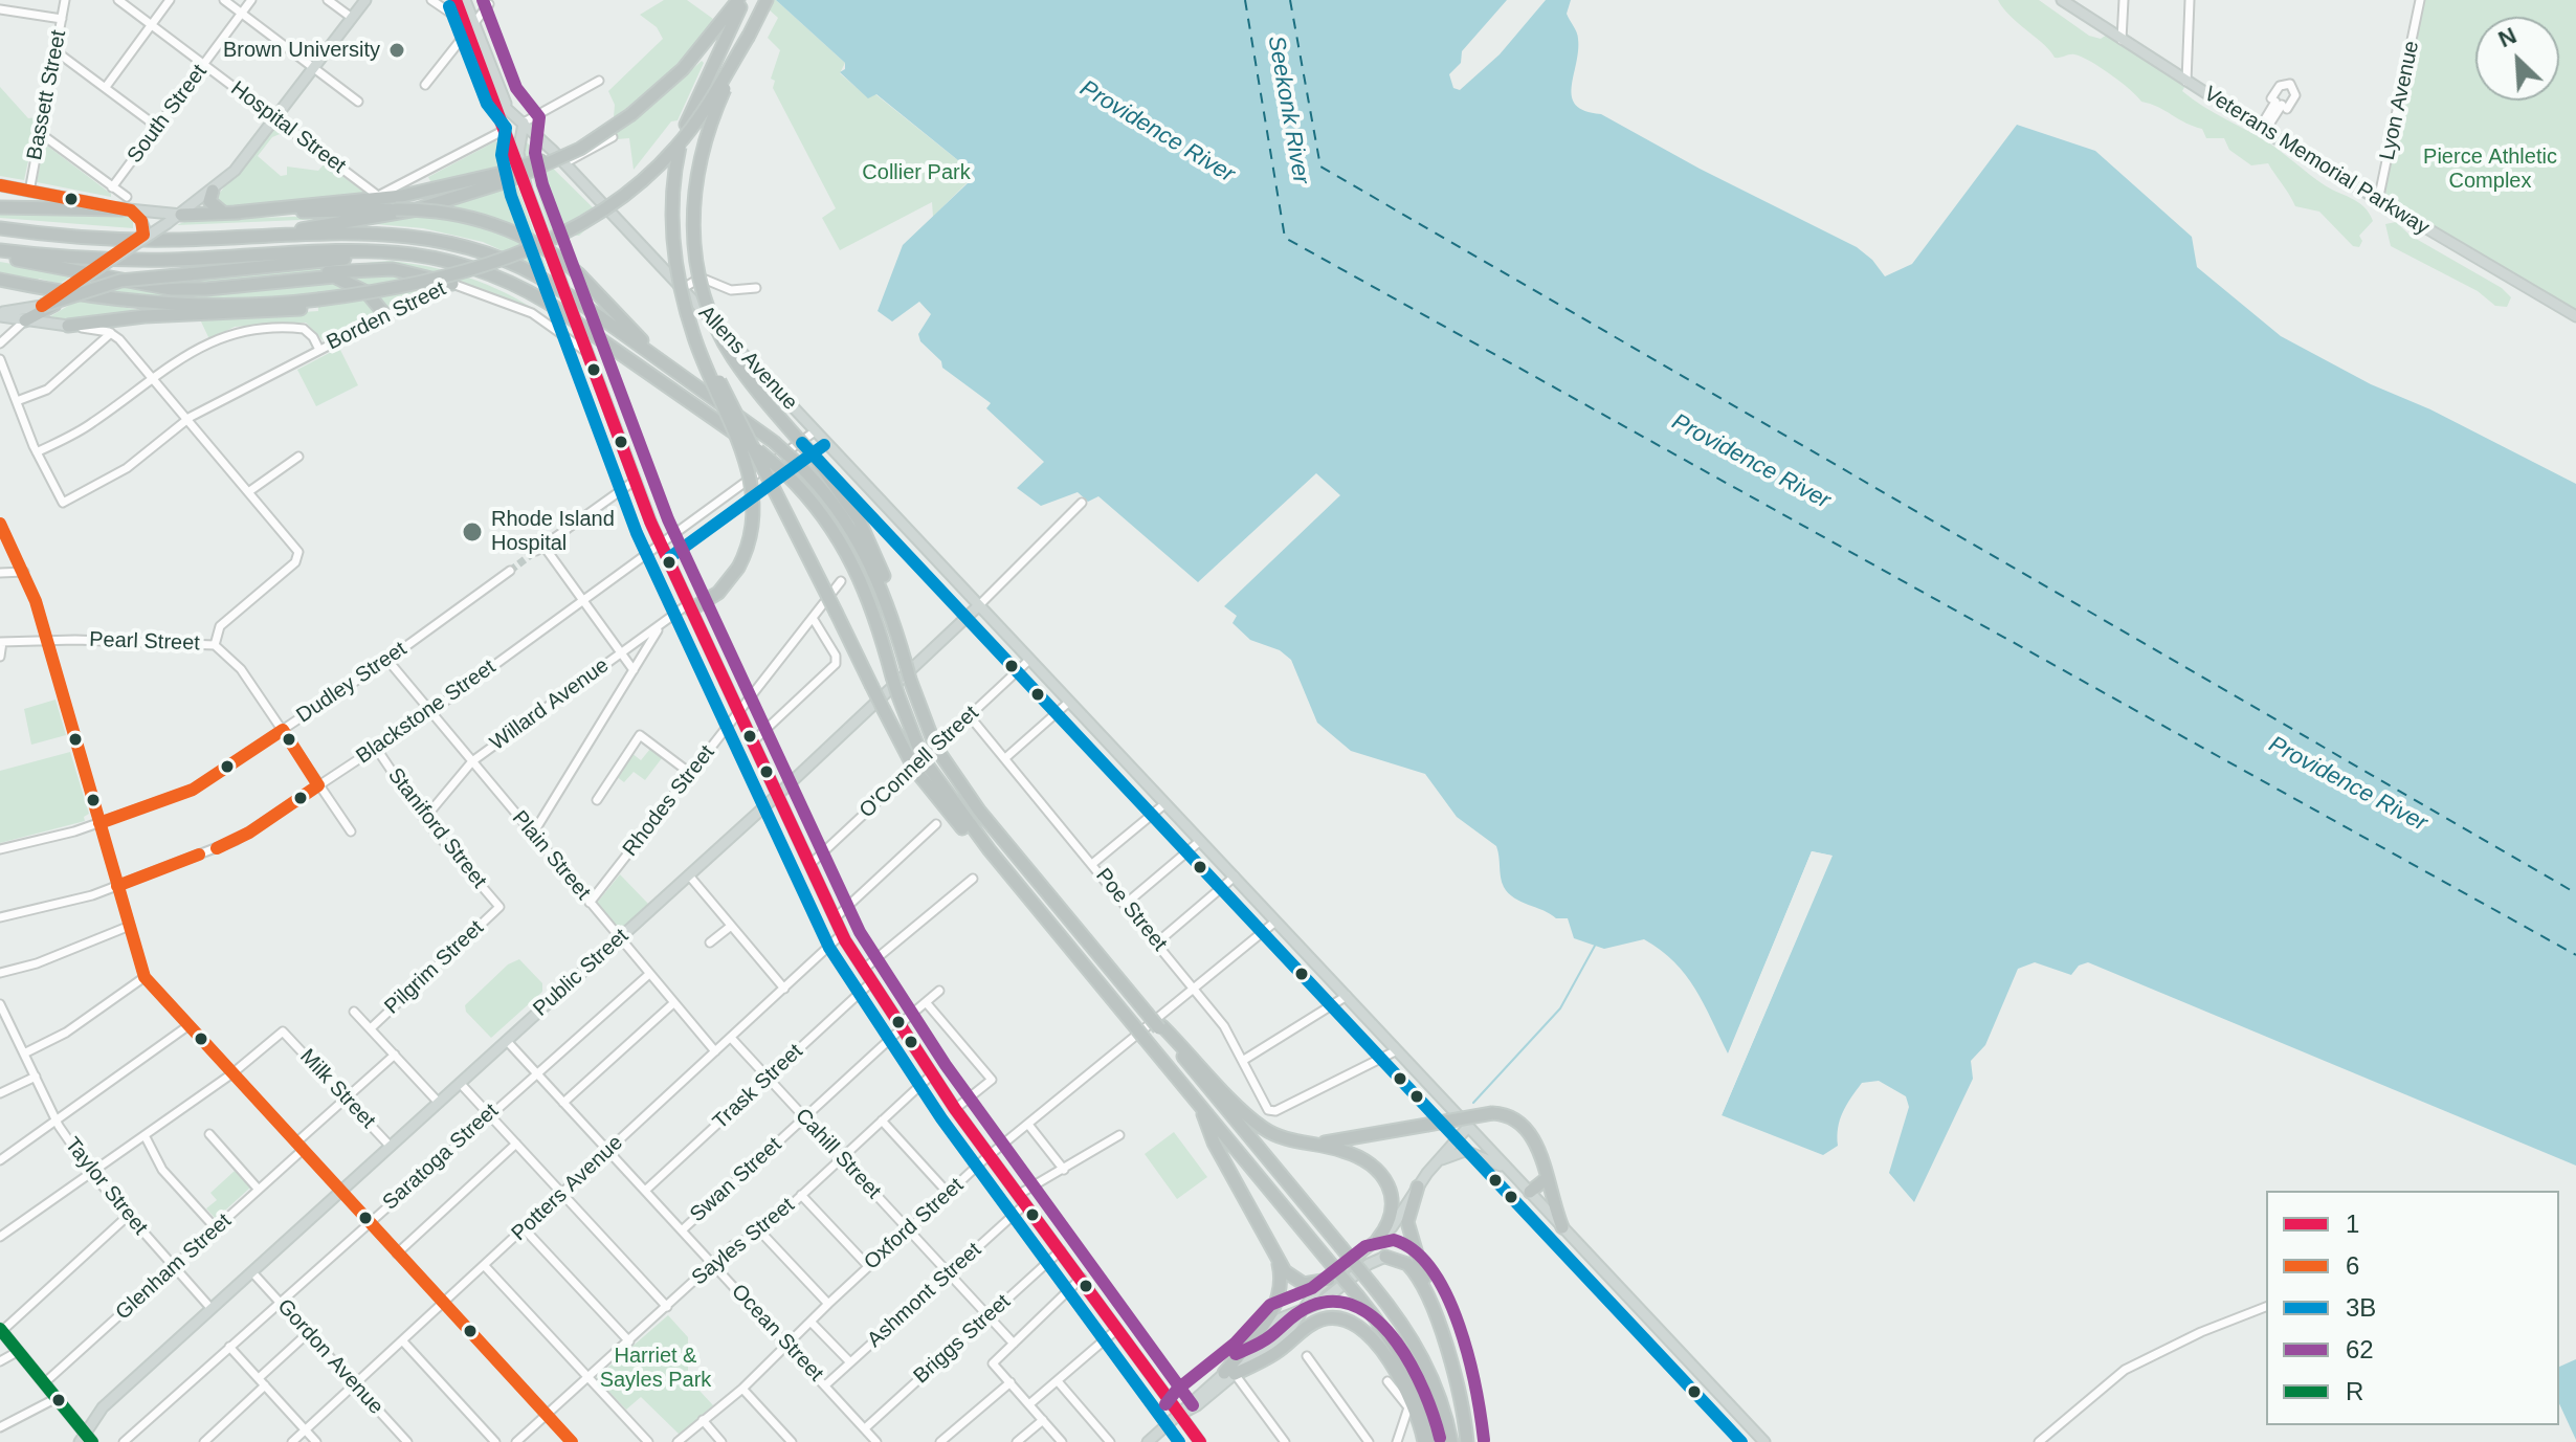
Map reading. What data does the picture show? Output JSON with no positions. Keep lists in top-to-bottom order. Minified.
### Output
{"streets":{"main road":["Veterans Memorial Parkway","Allens Avenue","Public Street"],"street":["Bassett Street","Lyon Avenue","South Street","Hospital Street","Borden Street","Pearl Street","Dudley Street","Willard Avenue","Blackstone Street","O'Connell Street","Rhodes Street","Staniford Street","Plain Street","Poe Street","Pilgrim Street","Trask Street","Milk Street","Cahill Street","Saratoga Street","Swan Street","Taylor Street","Potters Avenue","Oxford Street","Sayles Street","Glenham Street","Ashmont Street","Ocean Street","Briggs Street","Gordon Avenue"]},"crossings":[["Lyon Avenue","Veterans Memorial Parkway"],["South Street","Hospital Street"],["Allens Avenue","Blackstone Street"],["Allens Avenue","O'Connell Street"],["Allens Avenue","Poe Street"],["Allens Avenue","Public Street"],["Allens Avenue","Oxford Street"],["Dudley Street","Plain Street"],["Willard Avenue","Staniford Street"],["Willard Avenue","Plain Street"],["Blackstone Street","Staniford Street"],["Blackstone Street","Plain Street"],["O'Connell Street","Poe Street"],["Rhodes Street","Plain Street"],["Staniford Street","Pilgrim Street"],["Plain Street","Public Street"],["Plain Street","Saratoga Street"],["Plain Street","Potters Avenue"],["Poe Street","Oxford Street"],["Public Street","Milk Street"],["Public Street","Taylor Street"],["Public Street","Ocean Street"],["Public Street","Gordon Avenue"],["Trask Street","Cahill Street"],["Trask Street","Ocean Street"],["Cahill Street","Swan Street"],["Cahill Street","Potters Avenue"],["Cahill Street","Oxford Street"],["Cahill Street","Sayles Street"],["Cahill Street","Ashmont Street"],["Cahill Street","Briggs Street"],["Saratoga Street","Ocean Street"],["Saratoga Street","Gordon Avenue"],["Swan Street","Ocean Street"],["Taylor Street","Glenham Street"],["Potters Avenue","Ocean Street"],["Potters Avenue","Gordon Avenue"],["Oxford Street","Ocean Street"],["Sayles Street","Ocean Street"],["Ashmont Street","Ocean Street"],["Ocean Street","Briggs Street"]],"water":["Seekonk River","Providence River"],"parks":["Pierce Athletic Complex","Collier Park","Harriet & Sayles Park"],"places":["Brown University","Rhode Island Hospital"],"lines":["transit line 1","transit line 62","transit line 3B","transit line 6","transit line R"],"legend":["1","6","3B","62","R"],"north":"top left"}
